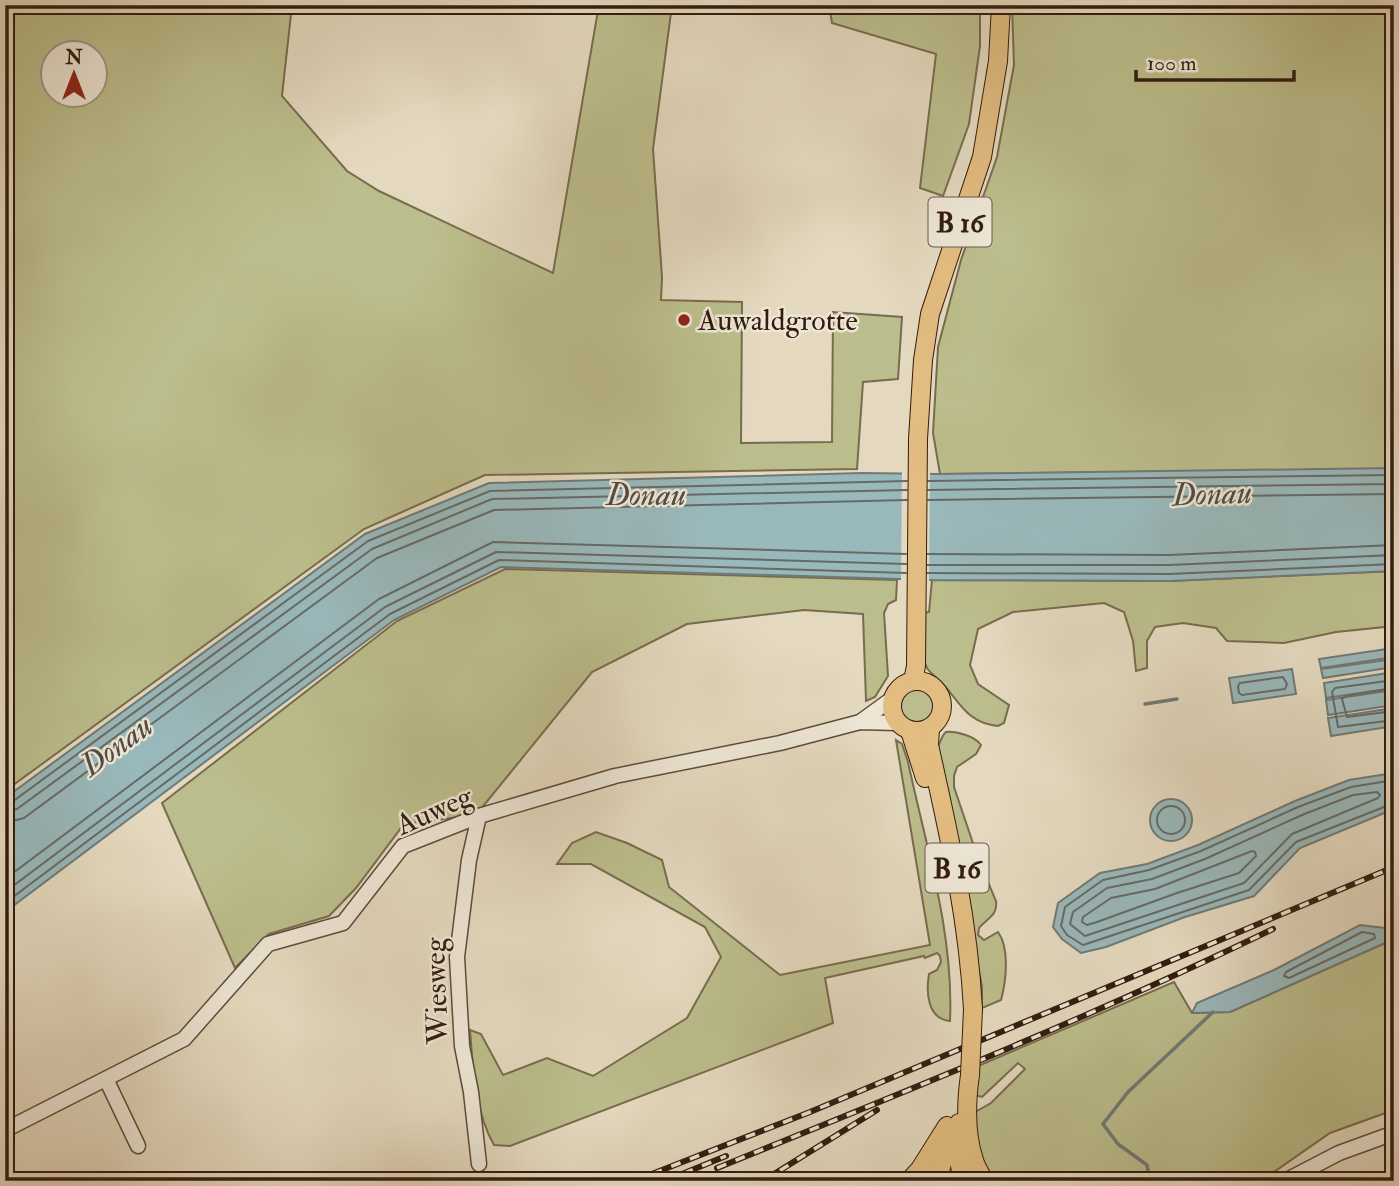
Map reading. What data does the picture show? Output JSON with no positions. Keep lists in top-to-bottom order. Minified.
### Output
{"streets":{"main road":["B 16"],"street":["Auweg","Wiesweg"]},"crossings":[["B 16","Auweg"],["Auweg","Wiesweg"]],"water":["Donau"],"places":["Auwaldgrotte"],"scale_bar":"100 m","north":"top"}
